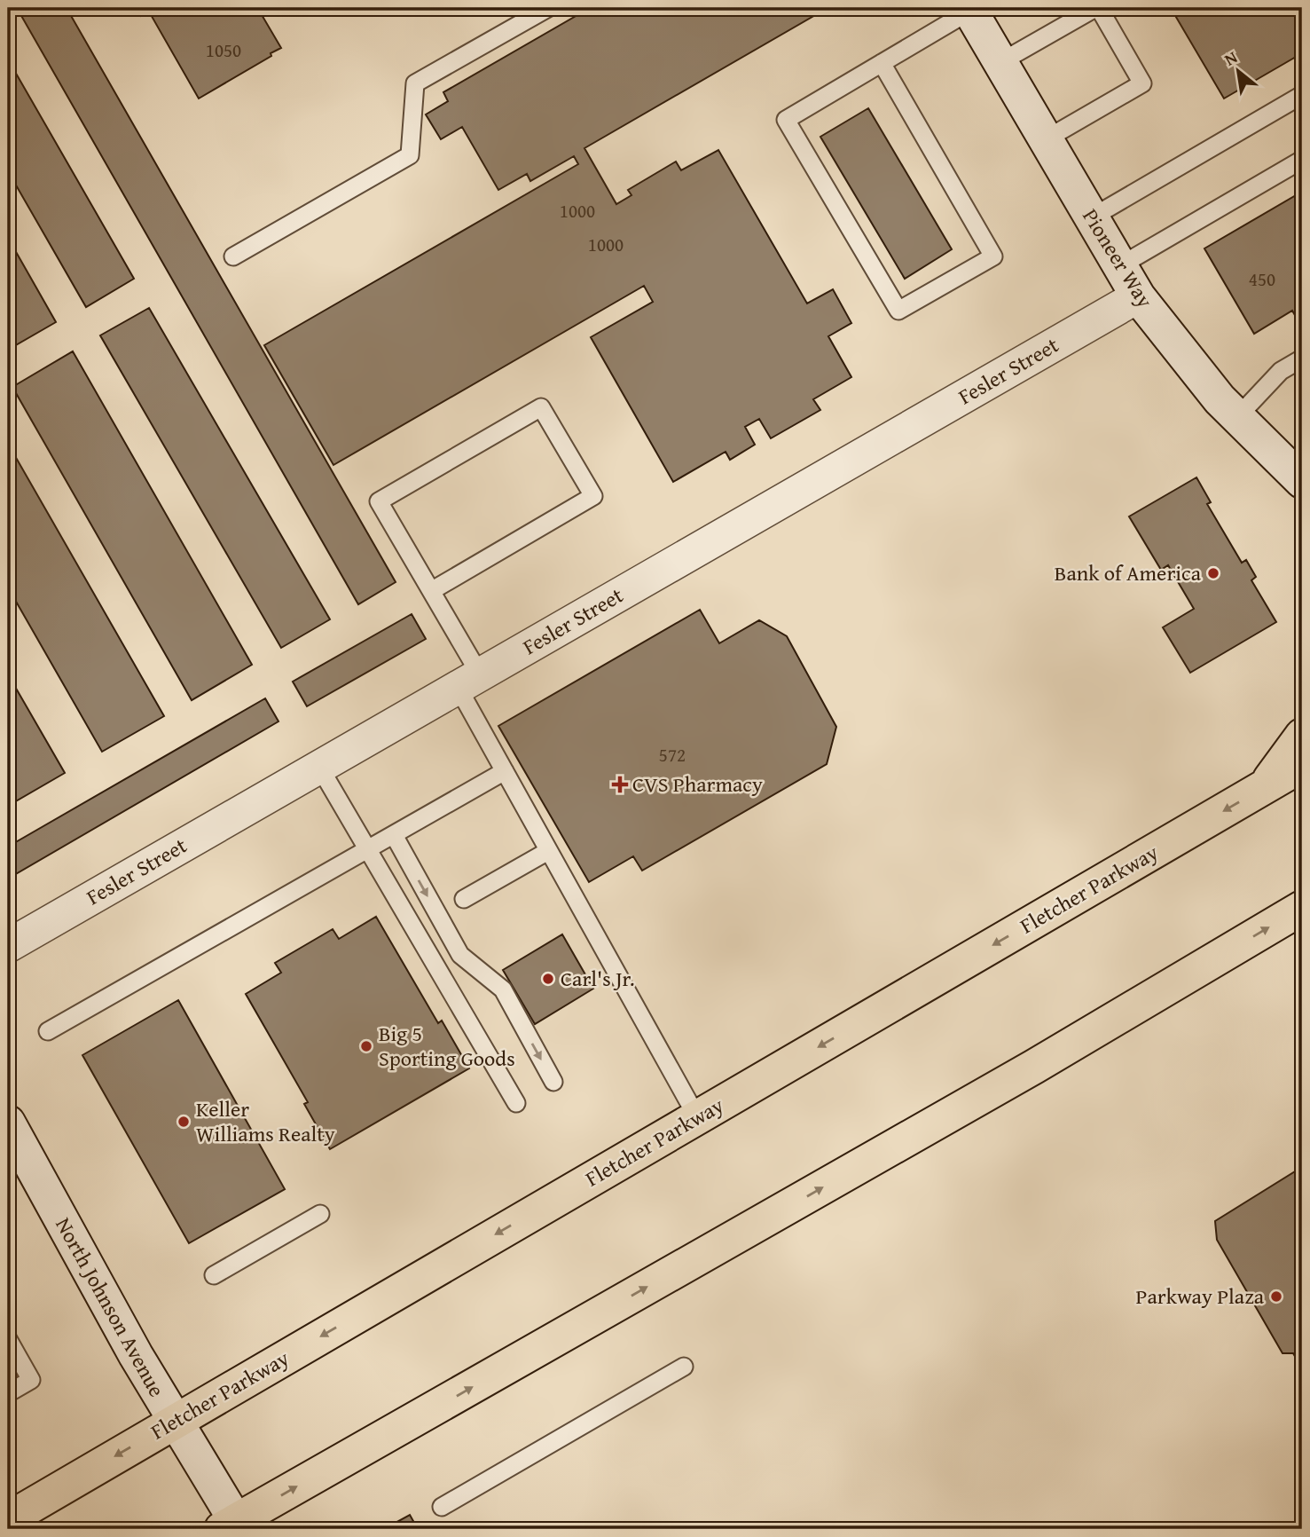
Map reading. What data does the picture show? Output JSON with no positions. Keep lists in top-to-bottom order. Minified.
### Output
{"streets":{"main road":["Pioneer Way","Fletcher Parkway","North Johnson Avenue"],"street":["Fesler Street"]},"crossings":[["Pioneer Way","Fesler Street"],["Fletcher Parkway","North Johnson Avenue"]],"places":{"other":["Bank of America","Carl's Jr.","Big 5 Sporting Goods","Keller Williams Realty","Parkway Plaza"],"health":["CVS Pharmacy"]},"house_numbers":["1050","1000","1000","450","572"],"north":"top left"}
